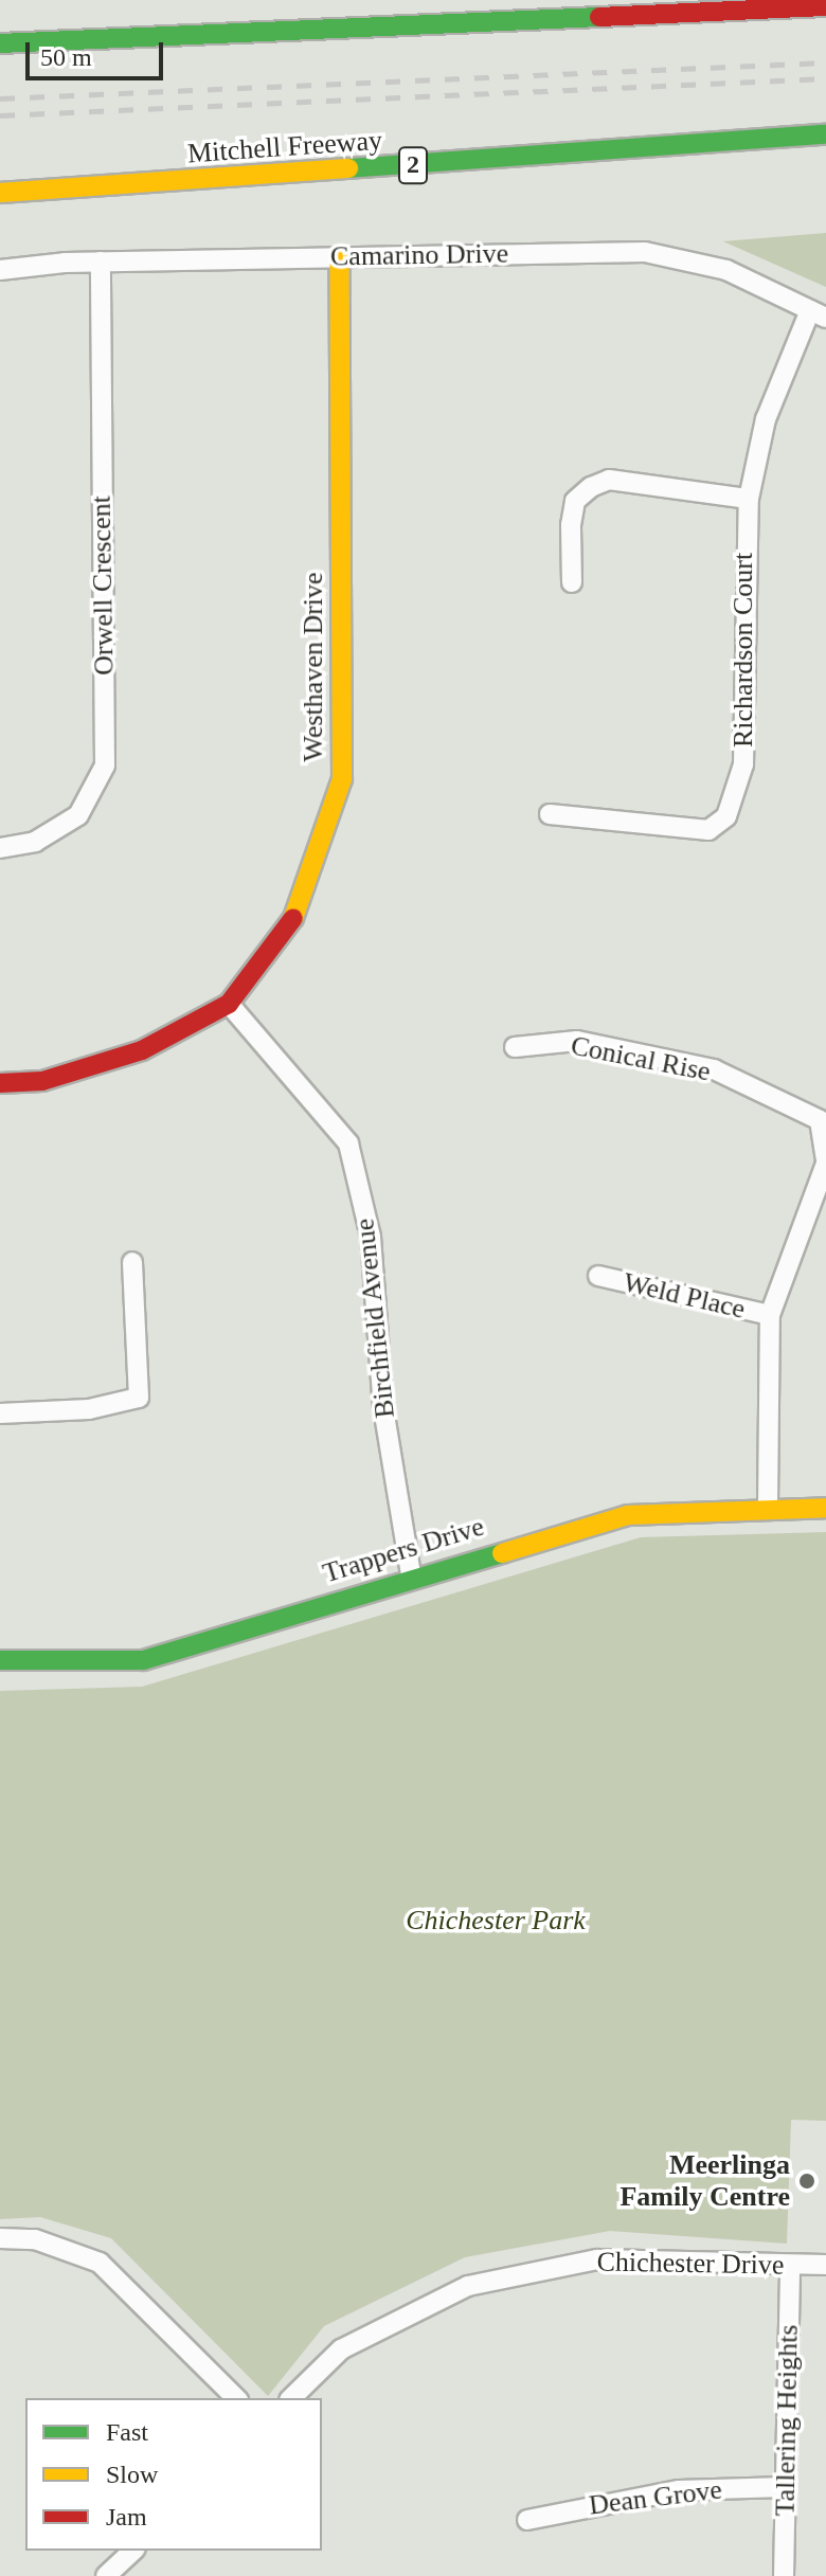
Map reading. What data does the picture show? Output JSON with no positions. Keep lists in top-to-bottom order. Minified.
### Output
{"streets":{"main road":["Mitchell Freeway","2","Westhaven Drive","Trappers Drive"],"street":["Camarino Drive","Orwell Crescent","Richardson Court","Conical Rise","Weld Place","Birchfield Avenue","Chichester Drive","Tallering Heights","Dean Grove"]},"crossings":[["Camarino Drive","Orwell Crescent"],["Camarino Drive","Richardson Court"],["Camarino Drive","Westhaven Drive"],["Westhaven Drive","Birchfield Avenue"],["Conical Rise","Weld Place"],["Conical Rise","Trappers Drive"],["Birchfield Avenue","Trappers Drive"],["Chichester Drive","Tallering Heights"],["Tallering Heights","Dean Grove"]],"parks":["Chichester Park"],"places":["Meerlinga Family Centre"],"legend":["Fast","Slow","Jam"],"scale_bar":"50 m"}
